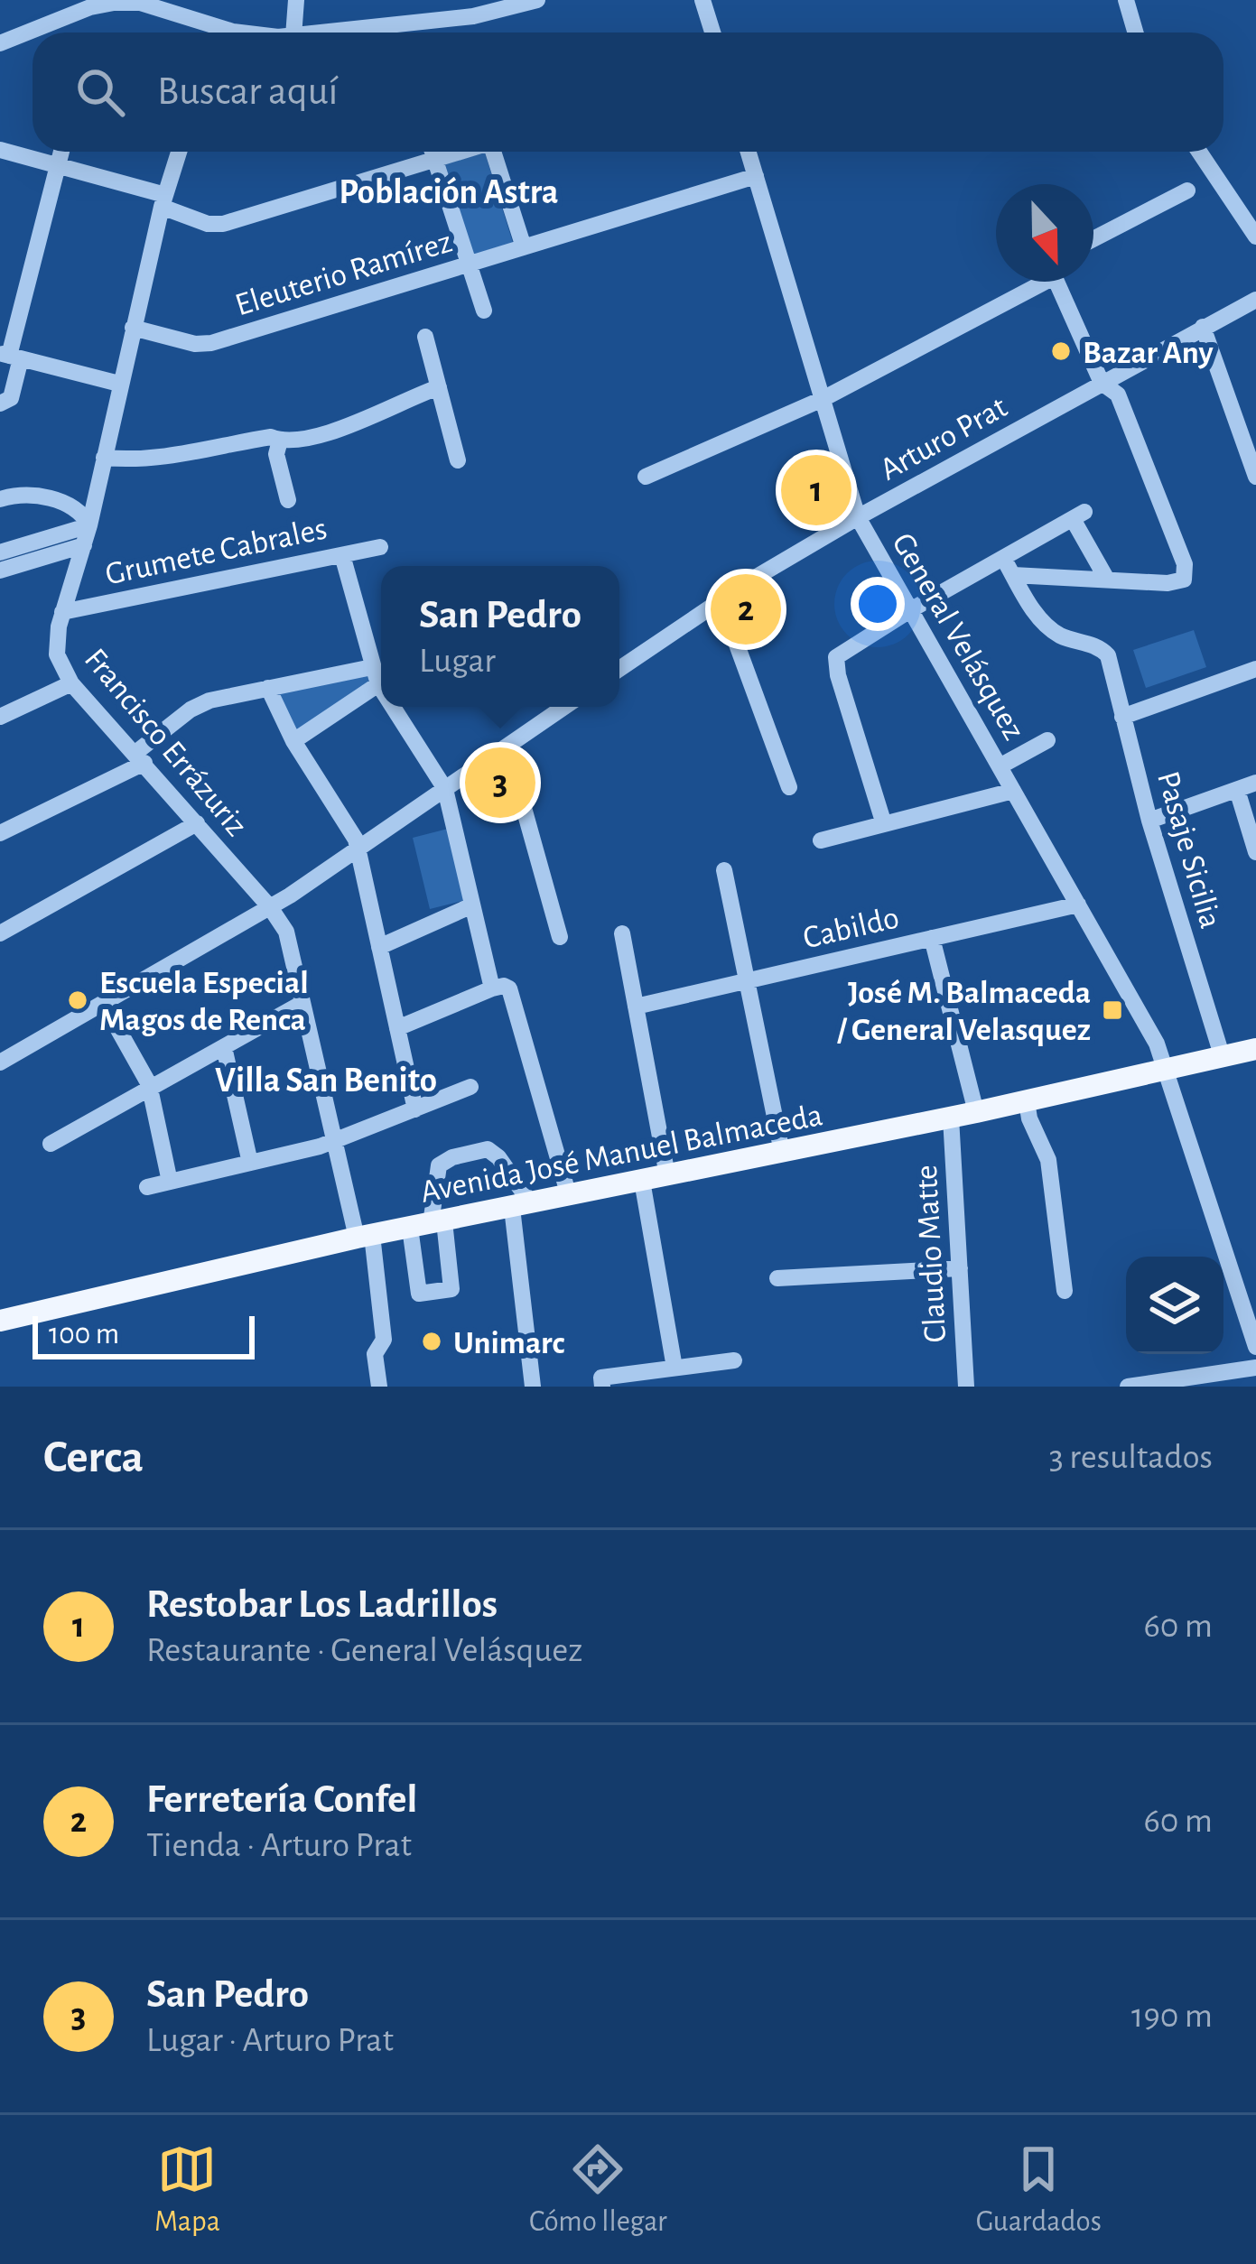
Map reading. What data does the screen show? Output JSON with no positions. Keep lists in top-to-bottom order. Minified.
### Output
{"streets":{"main road":["Avenida José Manuel Balmaceda"],"street":["Eleuterio Ramírez","Arturo Prat","Grumete Cabrales","General Velásquez","Francisco Errázuriz","Pasaje Sicilia","Cabildo","Claudio Matte"]},"crossings":[["Eleuterio Ramírez","General Velásquez"],["Eleuterio Ramírez","Francisco Errázuriz"],["Arturo Prat","General Velásquez"],["Grumete Cabrales","Francisco Errázuriz"],["General Velásquez","Cabildo"],["General Velásquez","Avenida José Manuel Balmaceda"],["Francisco Errázuriz","Avenida José Manuel Balmaceda"],["Pasaje Sicilia","Avenida José Manuel Balmaceda"],["Avenida José Manuel Balmaceda","Claudio Matte"]],"districts":["Población Astra","Villa San Benito"],"places":{"other":["Bazar Any","Escuela Especial Magos de Renca","Unimarc"],"transit":["José M. Balmaceda / General Velasquez"]},"scale_bar":"100 m","north":"bottom","page":{"search":"Buscar aquí","pins":["1","2","3"],"popup":["San Pedro","Lugar"],"scale":"100 m","heading":["Cerca","3 resultados"],"list":[{"mark":"1","name":"Restobar Los Ladrillos","note":"Restaurante · General Velásquez","value":"60 m"},{"mark":"2","name":"Ferretería Confel","note":"Tienda · Arturo Prat","value":"60 m"},{"mark":"3","name":"San Pedro","note":"Lugar · Arturo Prat","value":"190 m"}],"nav":["Mapa","Cómo llegar","Guardados"]}}
